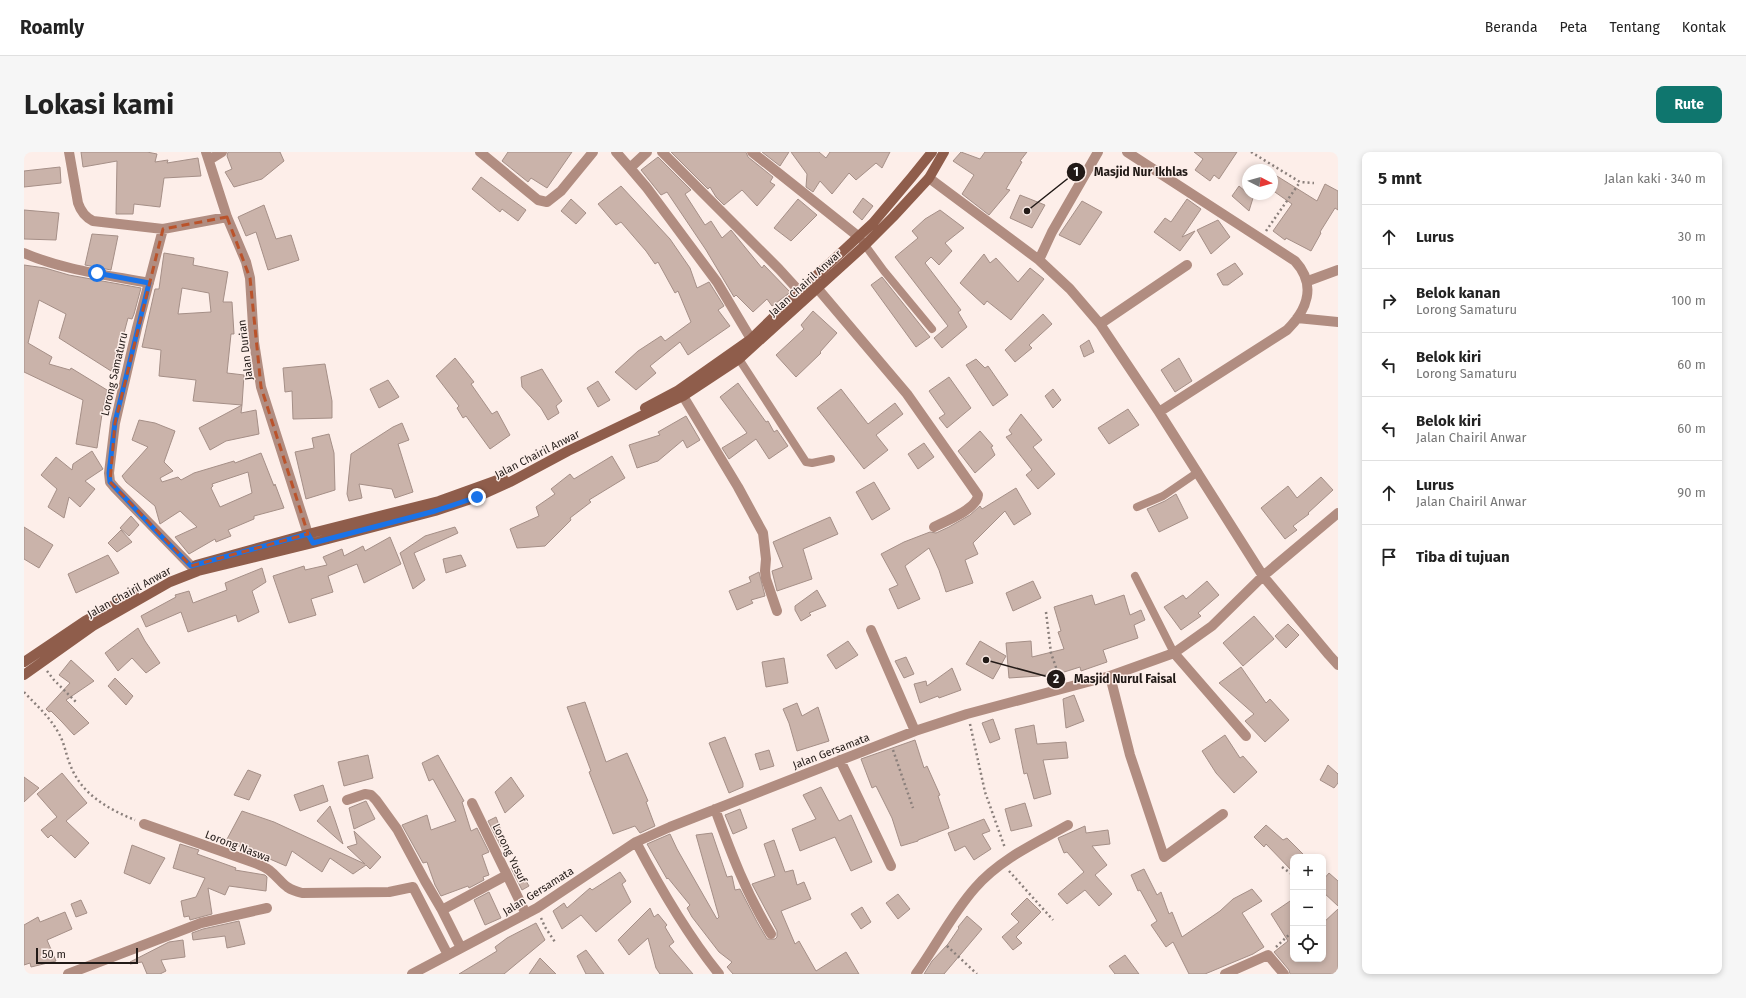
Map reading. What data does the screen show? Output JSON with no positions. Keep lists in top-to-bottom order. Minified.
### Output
{"streets":{"main road":["Jalan Chairil Anwar"],"street":["Jalan Durian","Lorong Samaturu","Jalan Gersamata","Lorong Naswa","Lorong Yusuf"]},"crossings":[["Jalan Chairil Anwar","Jalan Durian"],["Jalan Chairil Anwar","Lorong Samaturu"],["Jalan Gersamata","Lorong Yusuf"]],"places":["Masjid Nur Ikhlas","Masjid Nurul Faisal"],"scale_bar":"50 m","north":"right","page":{"header":"Roamly","nav":["Beranda","Peta","Tentang","Kontak"],"buttons":"Rute","title":"Lokasi kami","heading":["5 mnt","Jalan kaki · 340 m"],"list":[["Lurus","30 m"],["Belok kanan","Lorong Samaturu","100 m"],["Belok kiri","Lorong Samaturu","60 m"],["Belok kiri","Jalan Chairil Anwar","60 m"],["Lurus","Jalan Chairil Anwar","90 m"],"Tiba di tujuan"],"map_buttons":["+","−"],"scale":"50 m"}}
